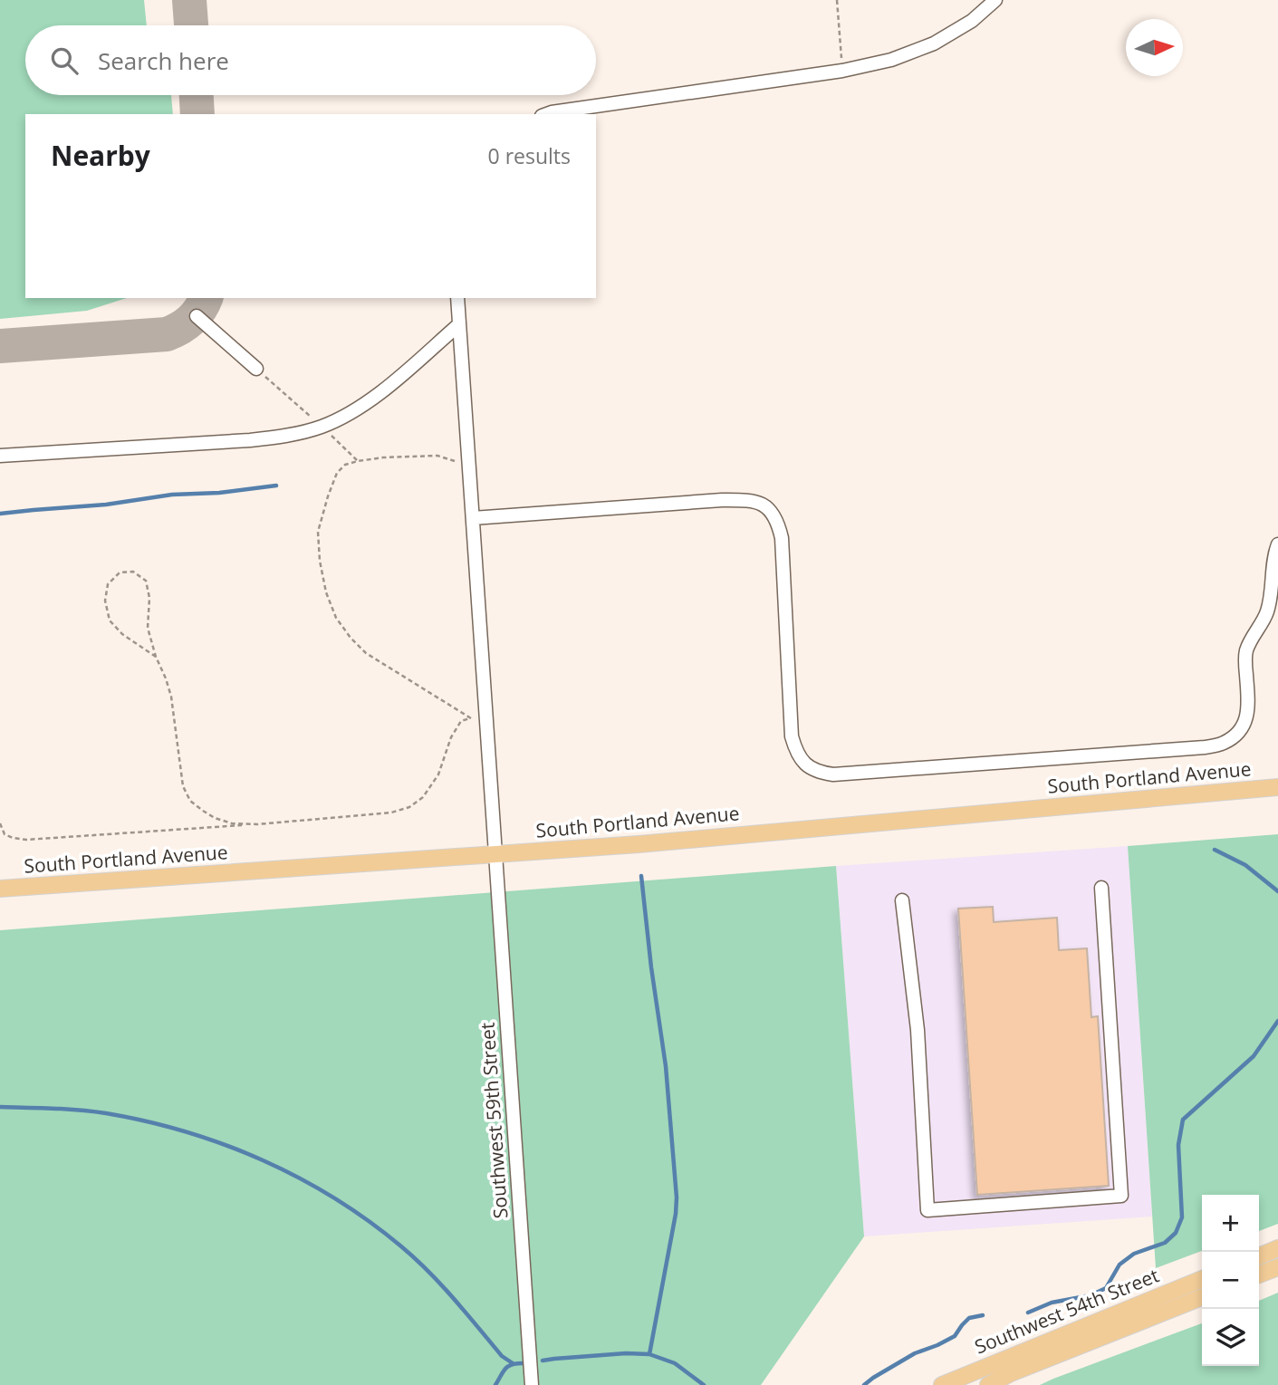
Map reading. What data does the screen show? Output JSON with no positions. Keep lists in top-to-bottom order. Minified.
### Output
{"streets":{"main road":["South Portland Avenue","Southwest 54th Street"],"street":["Southwest 59th Street"]},"crossings":[["South Portland Avenue","Southwest 59th Street"]],"north":"right","page":{"search":"Search here","heading":["Nearby","0 results"],"map_buttons":["+","−"]}}
